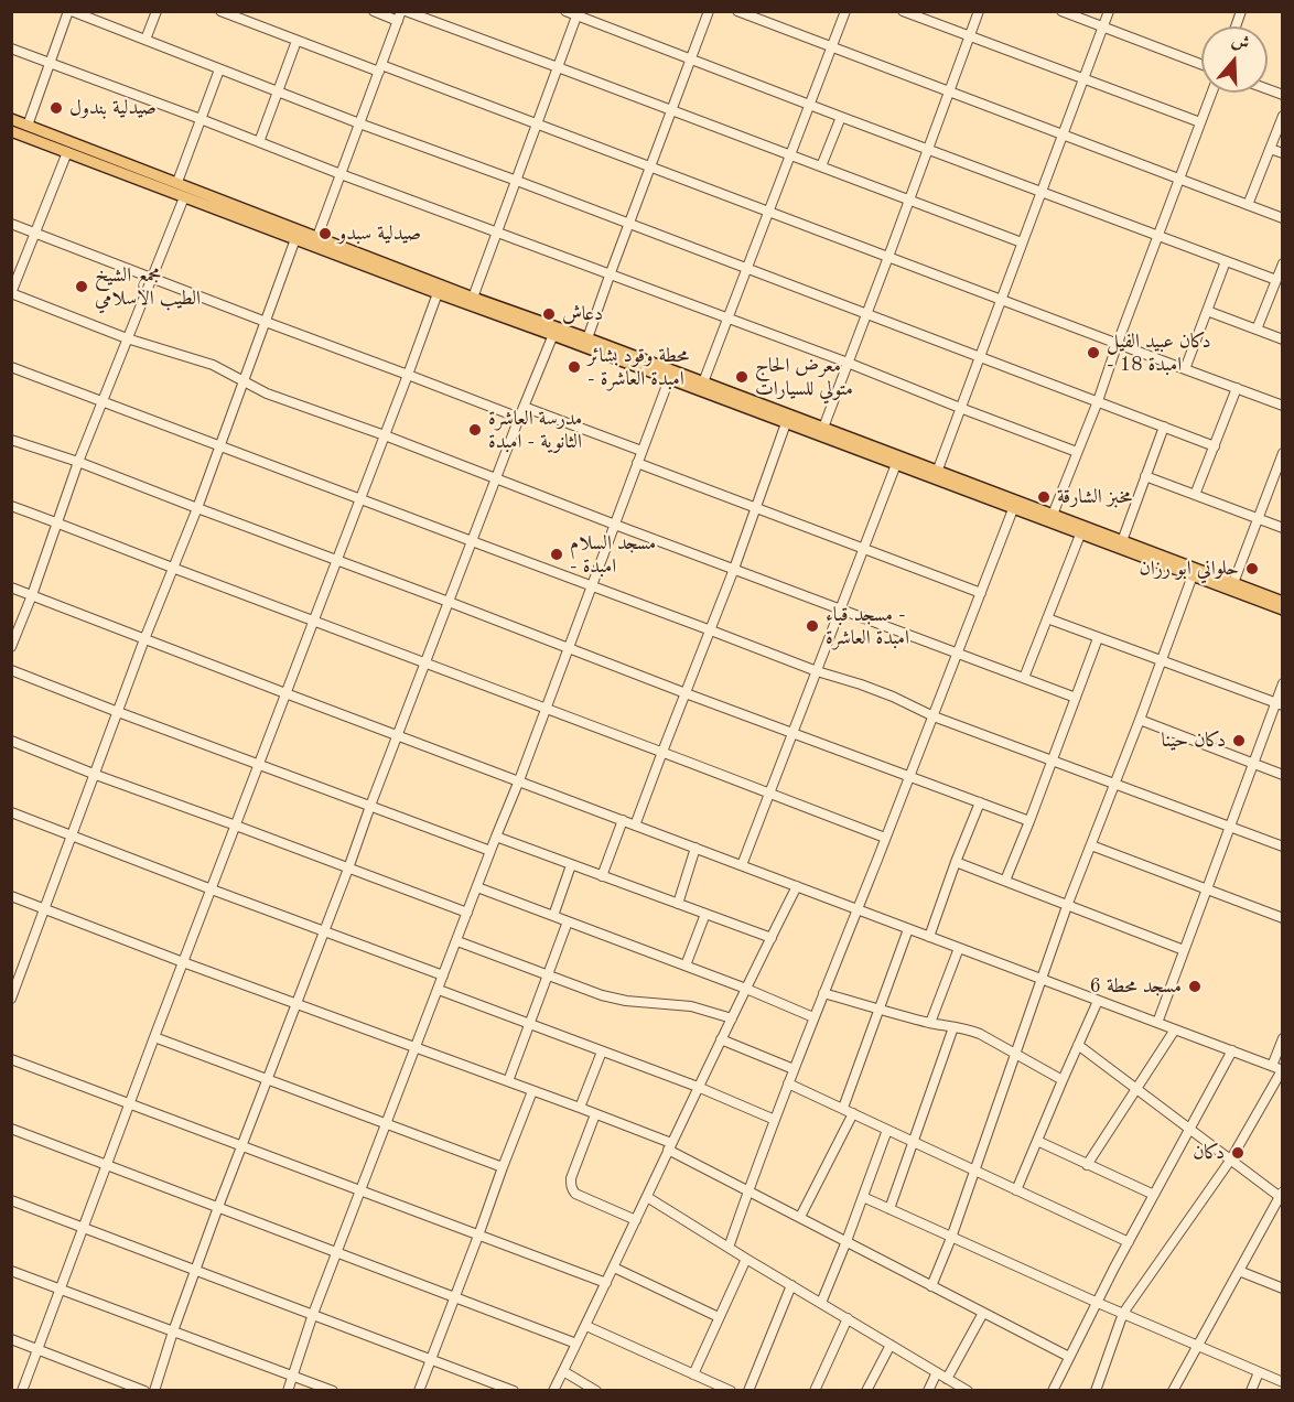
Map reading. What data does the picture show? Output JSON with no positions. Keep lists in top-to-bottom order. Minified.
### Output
{"places":["صيدلية بندول","صيدلية سبدو","مجمع الشيخ الطيب الاسلامي","دعاش","دكان عبيد الفيل - امبدة 18","محطة وقود بشائر - امبدة العاشرة","معرض الحاج متولي للسيارات","مدرسة العاشرة الثانوية - امبدة","مخبز الشارقة","مسجد السلام - امبدة","حلواني ابو رزان","مسجد قباء - امبدة العاشرة","دكان حينا","مسجد محطة 6","دكان"],"north":"top"}
